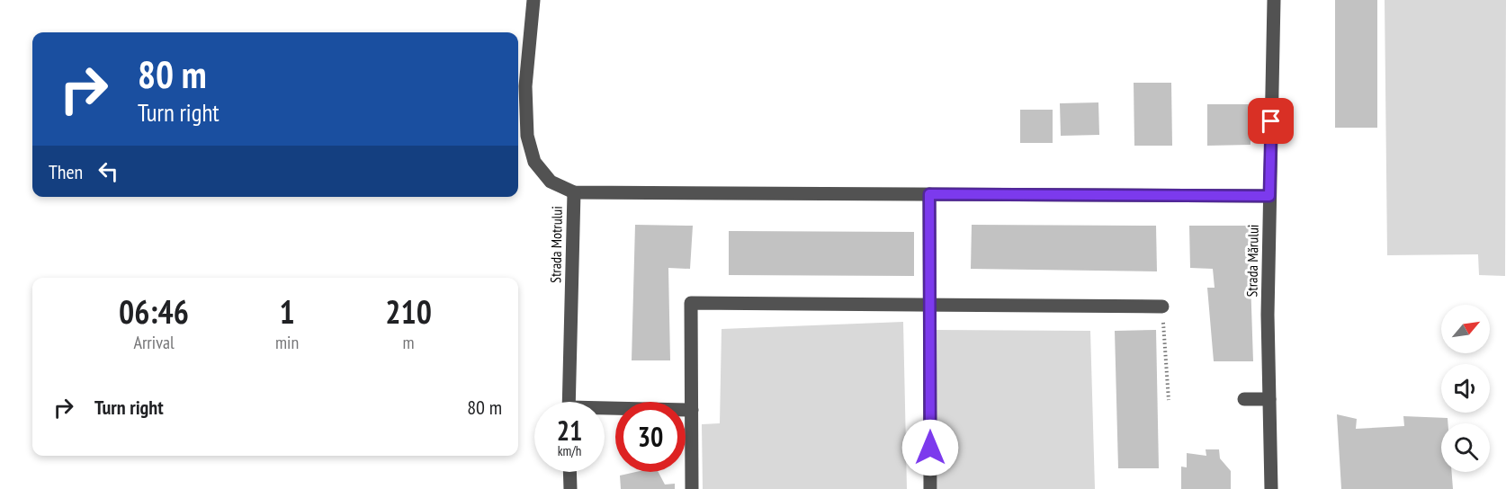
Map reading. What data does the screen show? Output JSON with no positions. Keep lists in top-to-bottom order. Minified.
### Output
{"streets":{"street":["Strada Motrului","Strada Mărului"]},"north":"top right","page":{"turn":["80 m","Turn right"],"then":"Then","eta":["06:46","Arrival","1","min","210","m"],"list":[{"name":"Turn right","value":"80 m"}],"speed":"21 km/h","limit":"30"}}
